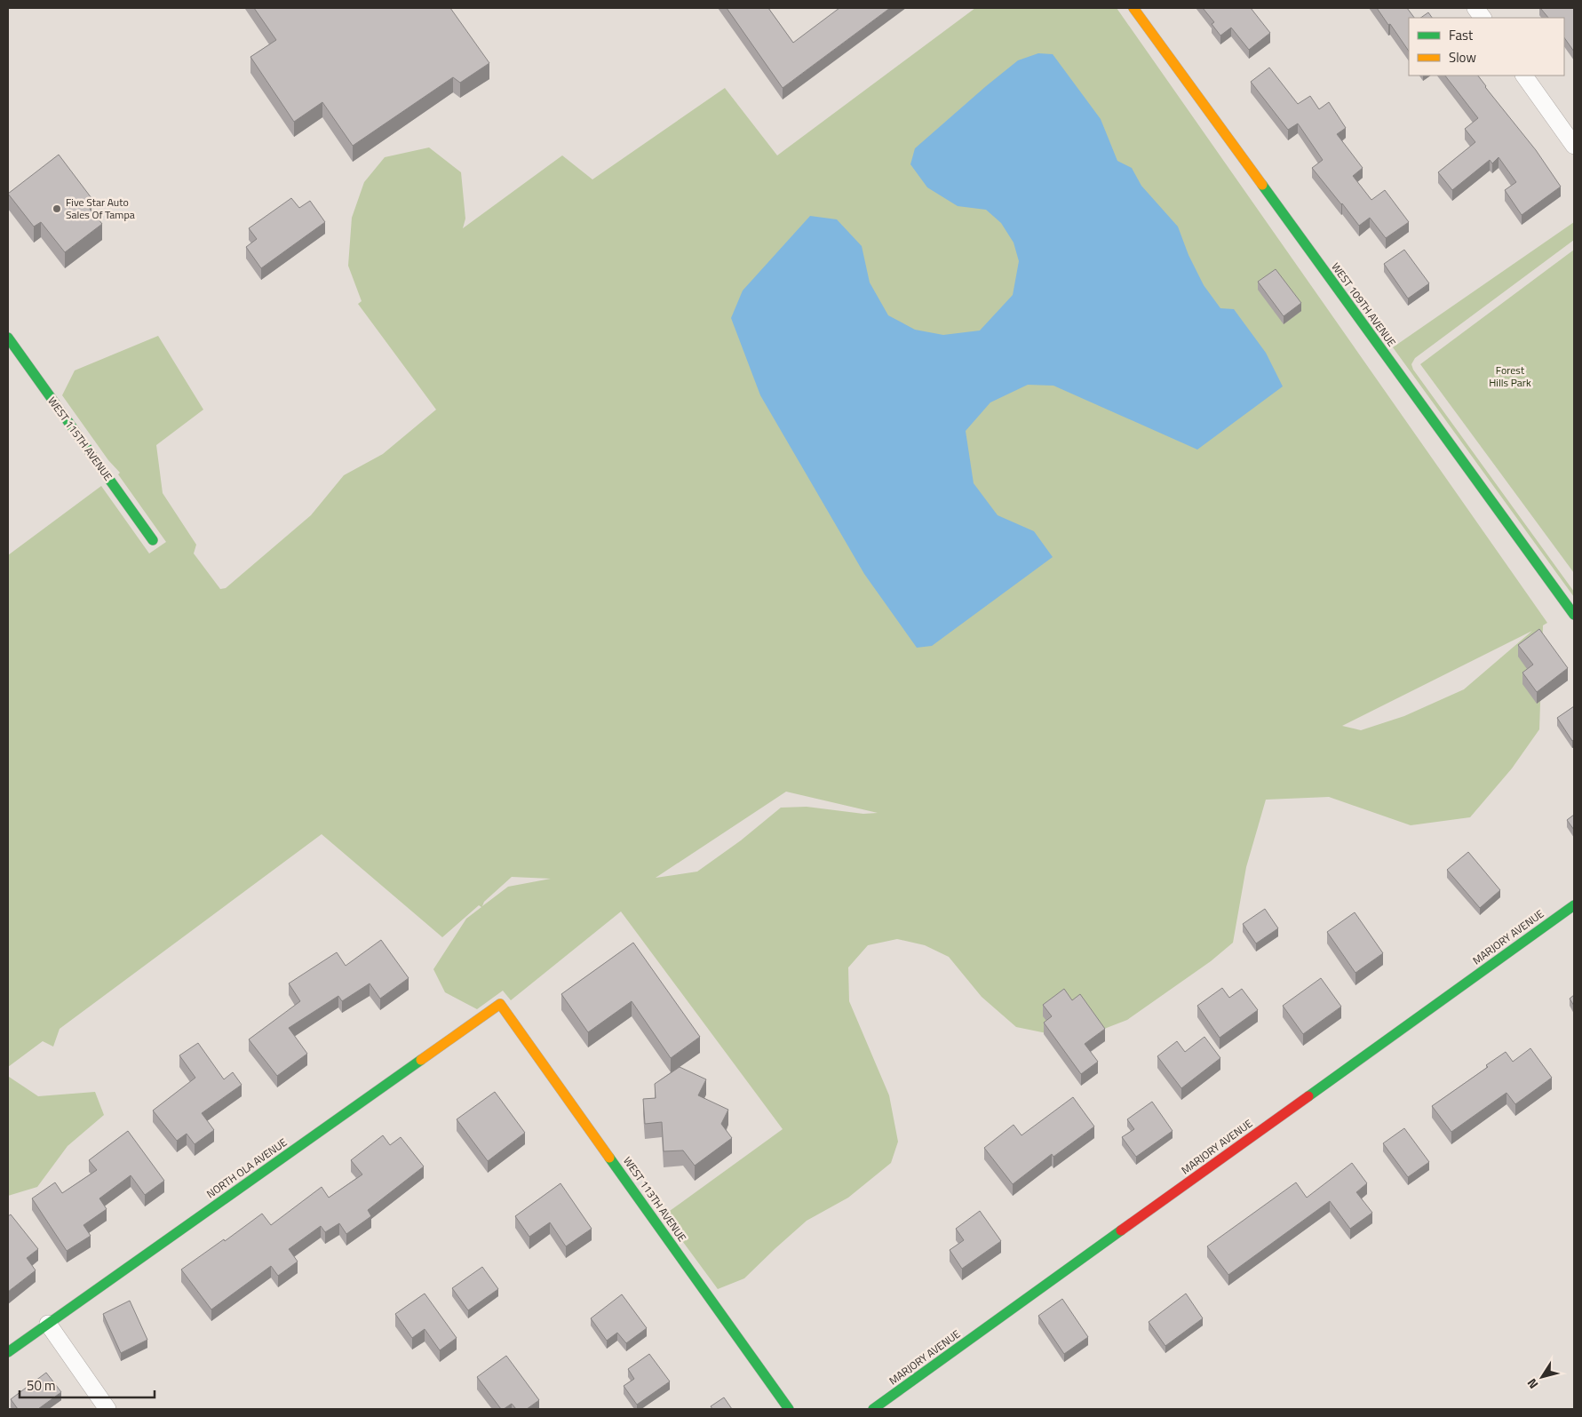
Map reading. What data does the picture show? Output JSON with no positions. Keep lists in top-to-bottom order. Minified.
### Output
{"streets":{"street":["WEST 109TH AVENUE","WEST 115TH AVENUE","MARJORY AVENUE","NORTH OLA AVENUE","WEST 113TH AVENUE"]},"crossings":[["NORTH OLA AVENUE","WEST 113TH AVENUE"]],"parks":["Forest Hills Park"],"places":["Five Star Auto Sales Of Tampa"],"legend":["Fast","Slow"],"scale_bar":"50 m","north":"bottom left"}
